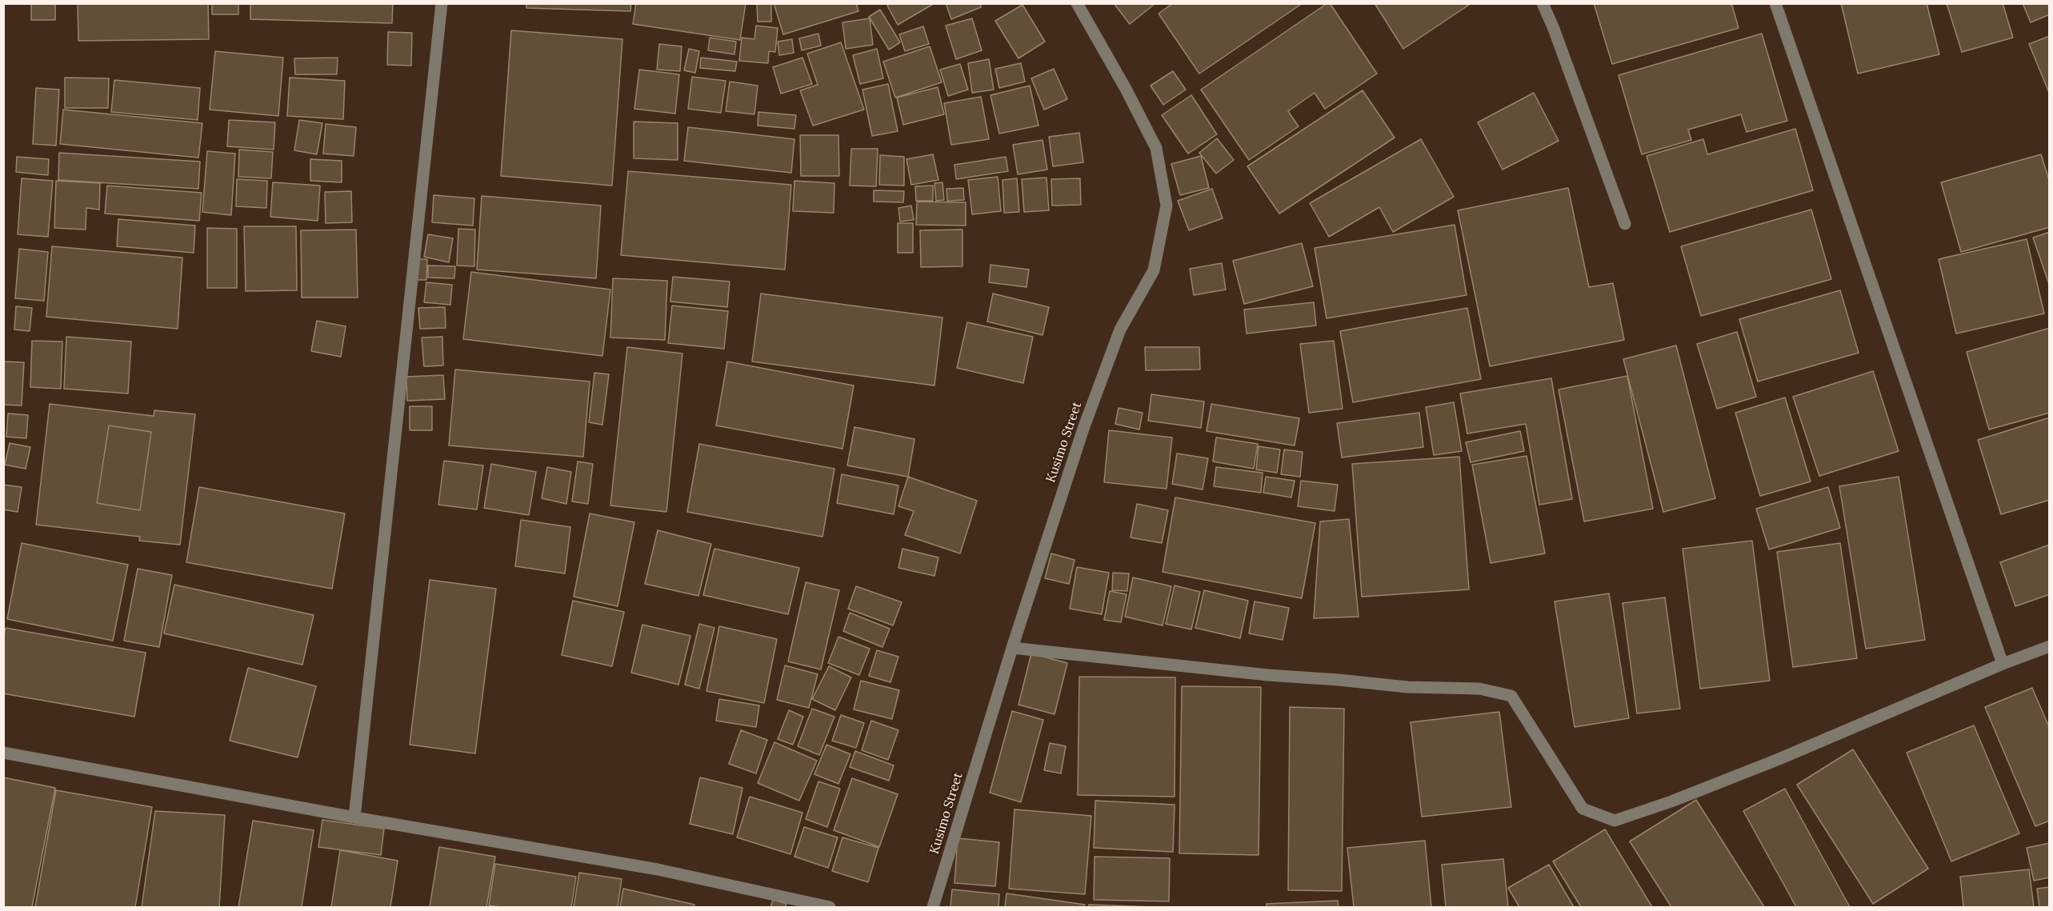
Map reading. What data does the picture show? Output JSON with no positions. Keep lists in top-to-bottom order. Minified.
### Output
{"streets":{"street":["Kusimo Street"]}}
